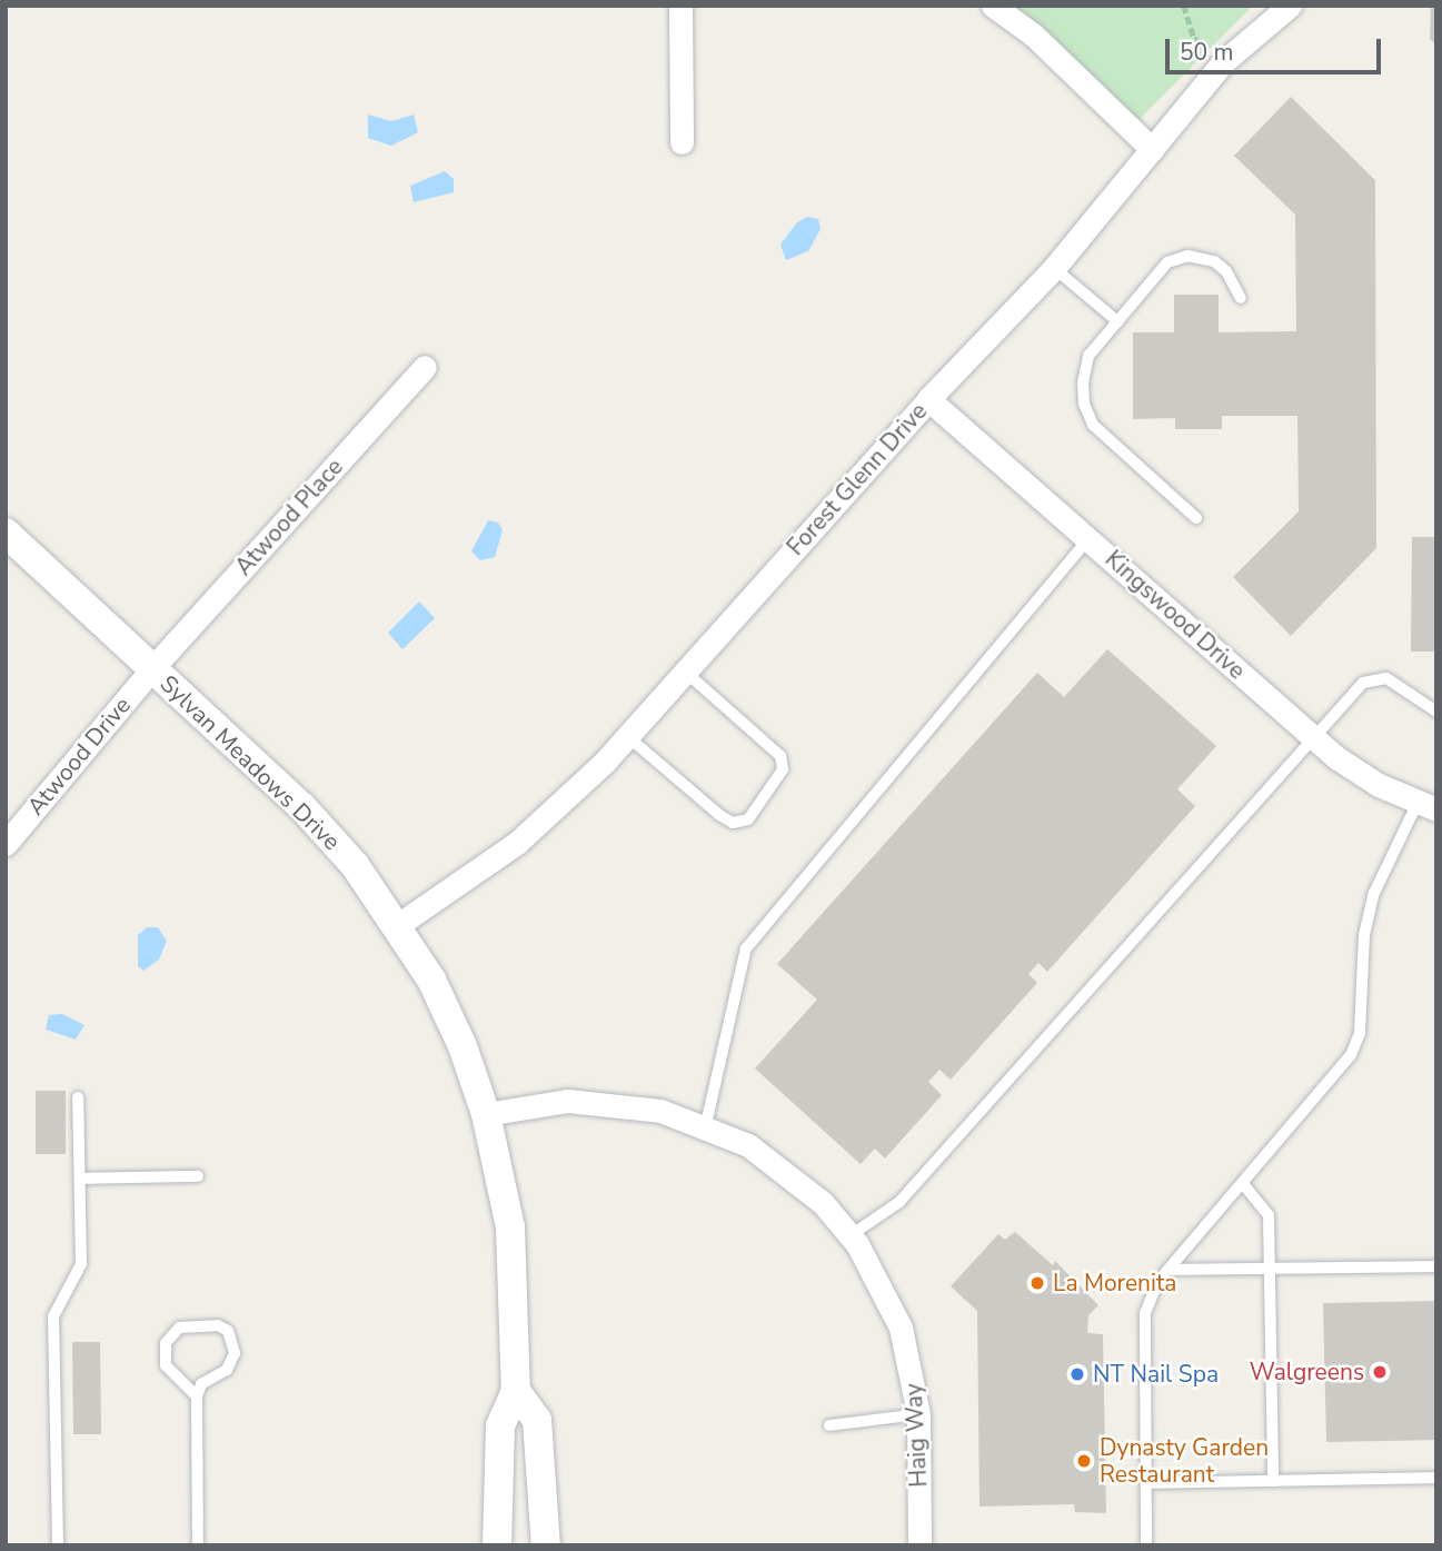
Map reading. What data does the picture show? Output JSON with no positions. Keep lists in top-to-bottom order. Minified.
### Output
{"streets":{"street":["Forest Glenn Drive","Atwood Place","Kingswood Drive","Atwood Drive","Sylvan Meadows Drive","Haig Way"]},"crossings":[["Forest Glenn Drive","Kingswood Drive"],["Forest Glenn Drive","Sylvan Meadows Drive"],["Atwood Place","Atwood Drive"],["Atwood Place","Sylvan Meadows Drive"],["Atwood Drive","Sylvan Meadows Drive"],["Sylvan Meadows Drive","Haig Way"]],"places":["La Morenita","Walgreens","NT Nail Spa","Dynasty Garden Restaurant"],"scale_bar":"50 m"}
